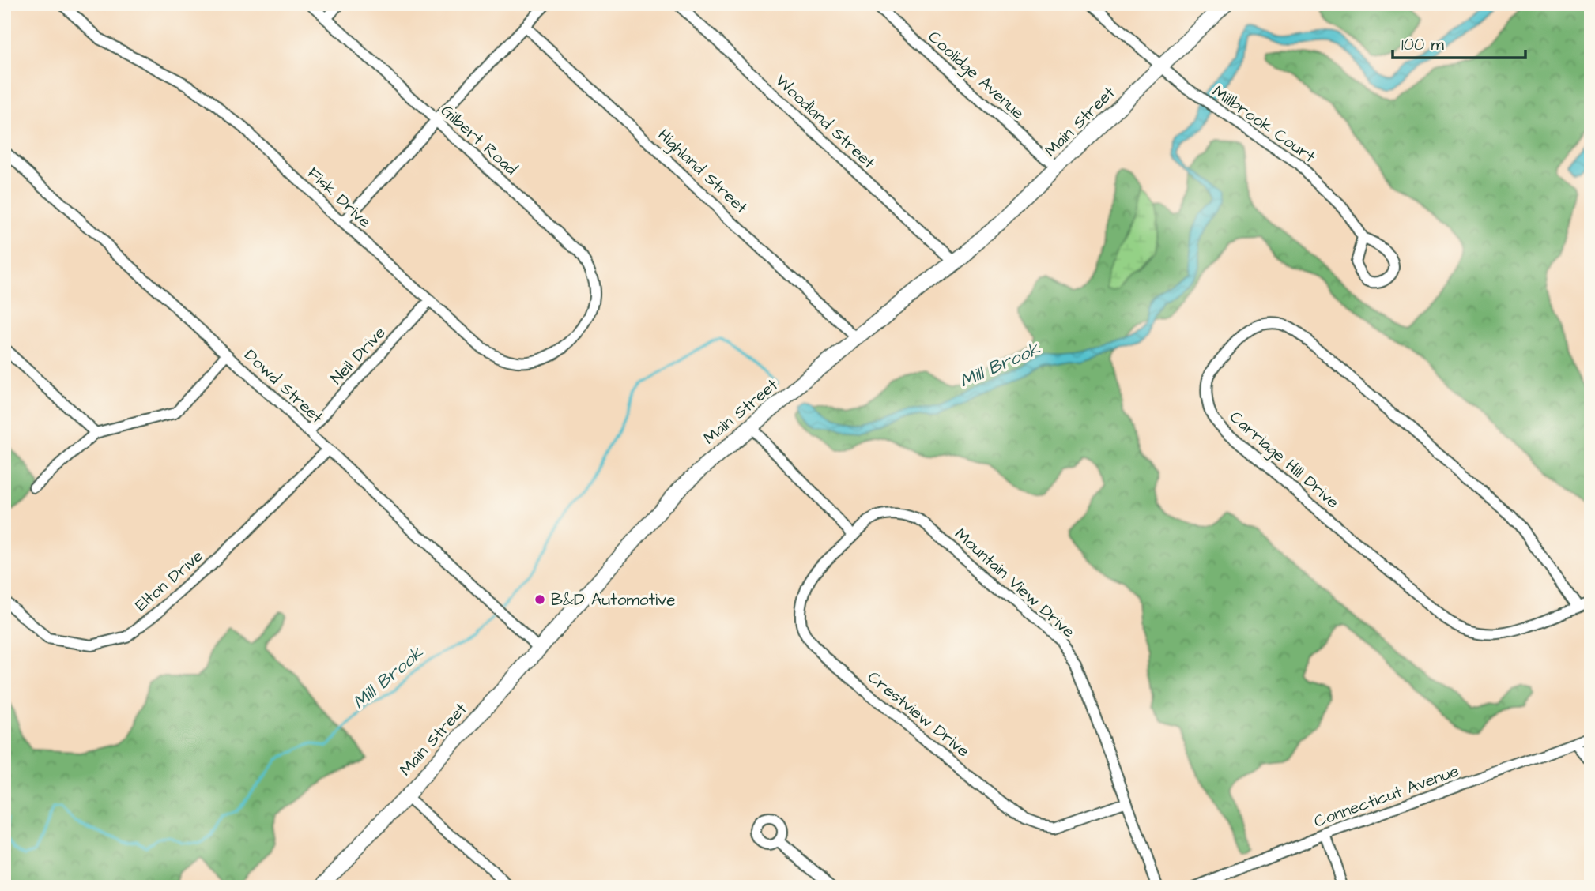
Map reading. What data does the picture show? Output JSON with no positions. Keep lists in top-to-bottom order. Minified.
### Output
{"streets":{"main road":["Main Street"],"street":["Coolidge Avenue","Woodland Street","Millbrook Court","Gilbert Road","Highland Street","Fisk Drive","Neil Drive","Dowd Street","Carriage Hill Drive","Elton Drive","Mountain View Drive","Crestview Drive","Connecticut Avenue"]},"crossings":[["Coolidge Avenue","Main Street"],["Woodland Street","Main Street"],["Main Street","Millbrook Court"],["Main Street","Highland Street"],["Main Street","Dowd Street"],["Gilbert Road","Fisk Drive"],["Fisk Drive","Neil Drive"],["Neil Drive","Dowd Street"],["Dowd Street","Elton Drive"],["Mountain View Drive","Crestview Drive"]],"water":["Mill Brook"],"places":["B&D Automotive"],"scale_bar":"100 m"}
